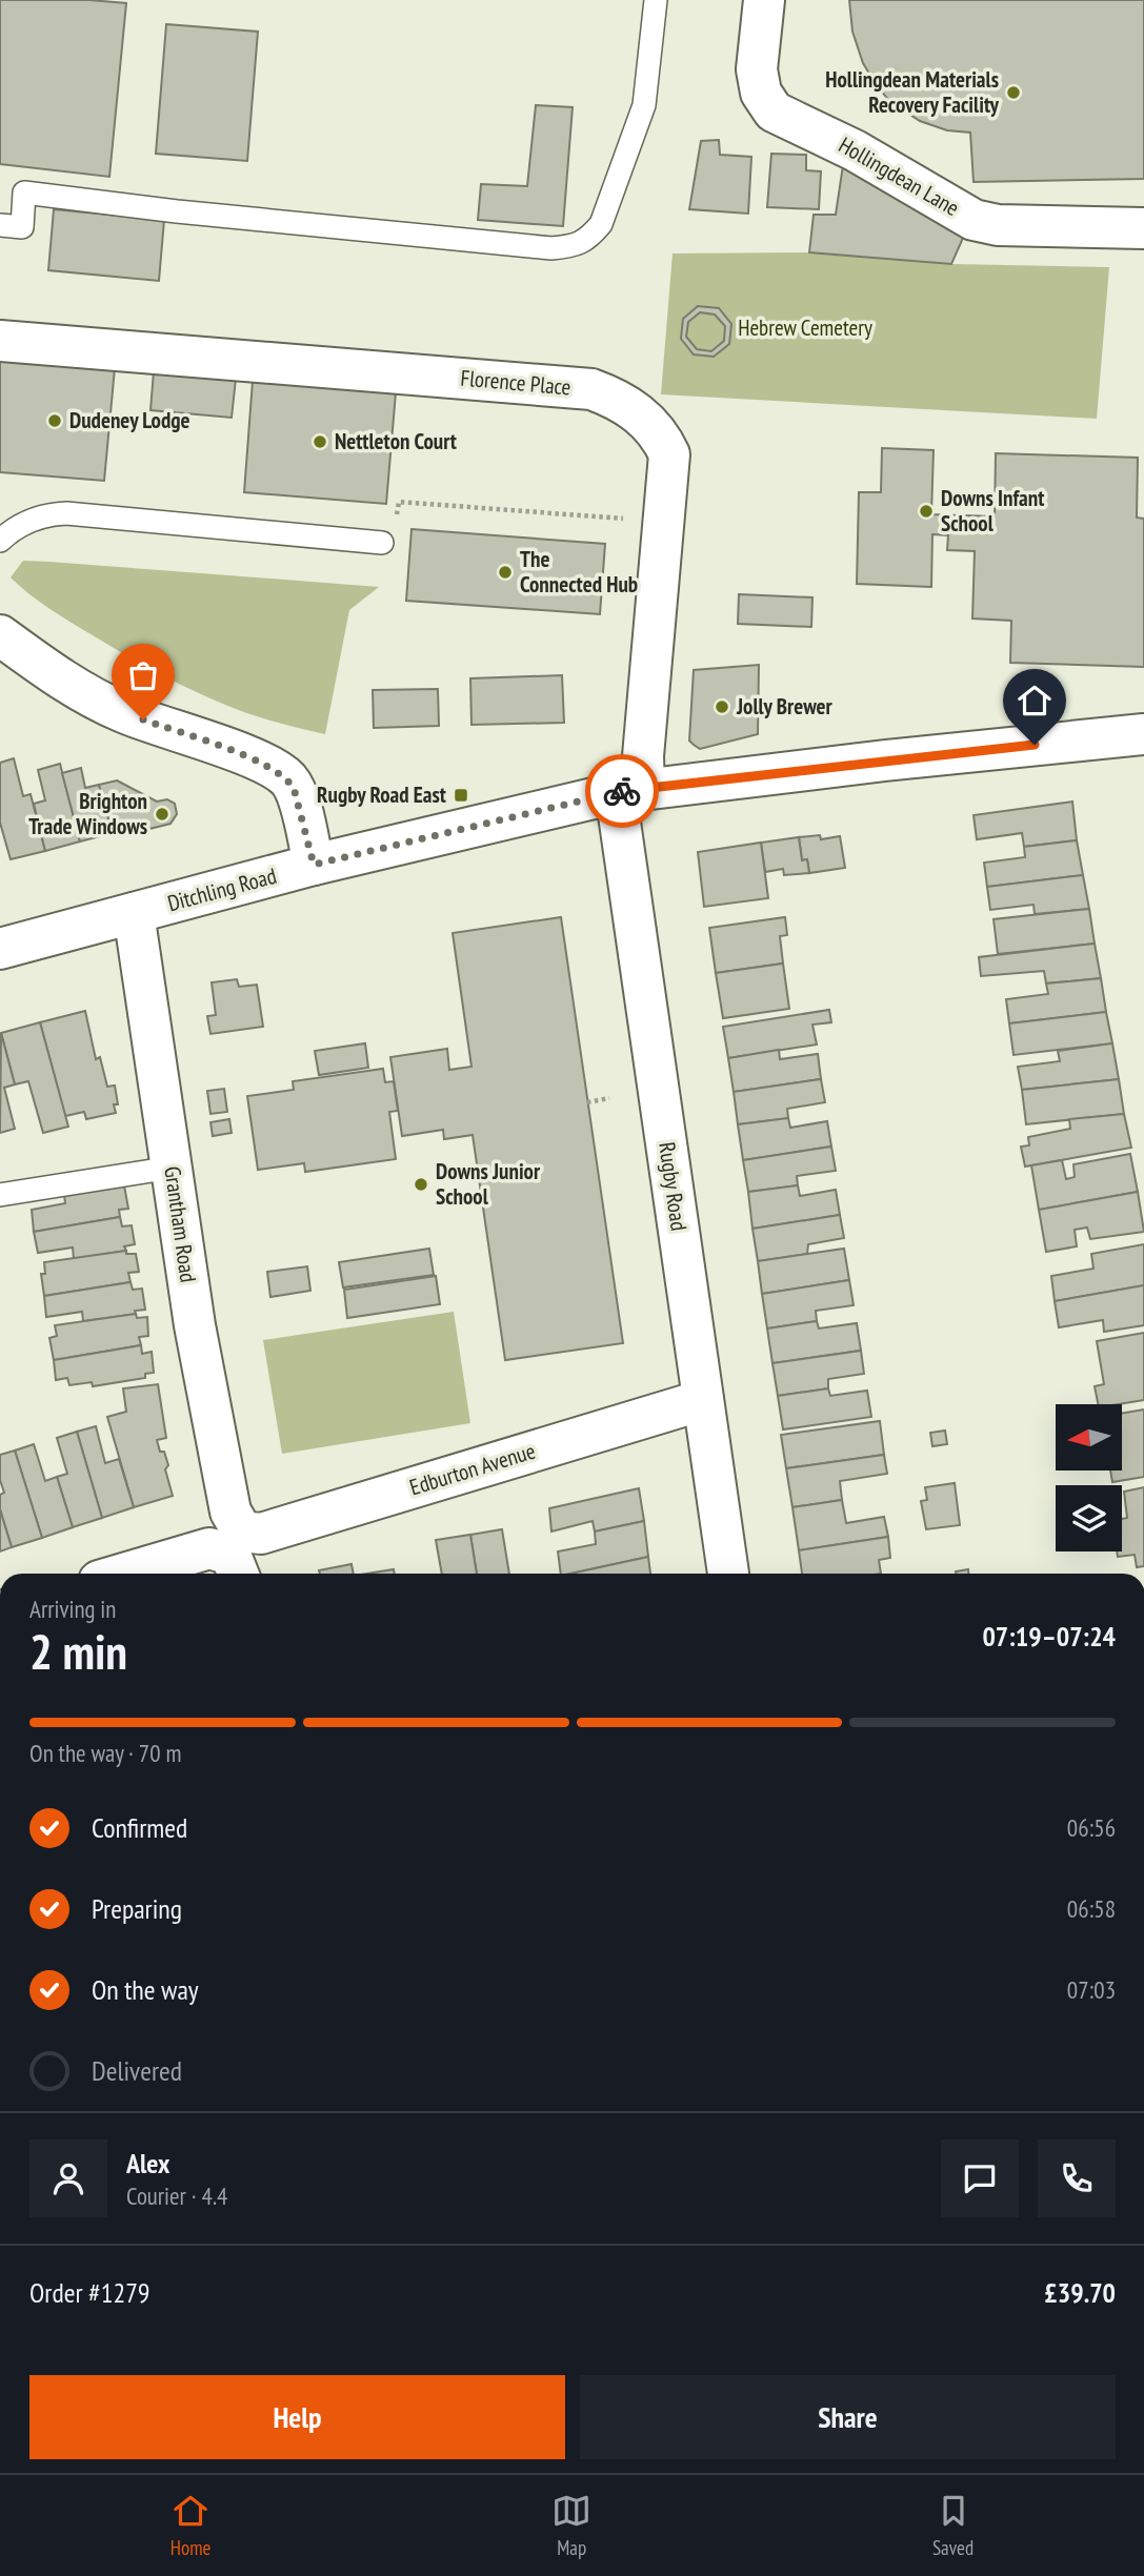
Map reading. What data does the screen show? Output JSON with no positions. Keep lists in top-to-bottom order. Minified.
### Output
{"streets":{"street":["Hollingdean Lane","Florence Place","Ditchling Road","Rugby Road","Grantham Road","Edburton Avenue"]},"crossings":[["Florence Place","Ditchling Road"],["Florence Place","Rugby Road"],["Ditchling Road","Rugby Road"],["Ditchling Road","Grantham Road"],["Rugby Road","Edburton Avenue"],["Grantham Road","Edburton Avenue"]],"parks":["Hebrew Cemetery"],"places":{"other":["Hollingdean Materials Recovery Facility","Dudeney Lodge","Nettleton Court","Downs Infant School","The Connected Hub","Jolly Brewer","Brighton Trade Windows","Downs Junior School"],"transit":["Rugby Road East"]},"north":"left","page":{"heading":["2 min","Arriving in","07:19–07:24"],"panel":["Alex","Courier · 4.4","Order #1279","£39.70"],"bar":"On the way · 70 m","list":[["Confirmed","06:56"],["Preparing","06:58"],["On the way","07:03"],"Delivered"],"buttons":["Help","Share"],"tabs":["Home","Map","Saved"]}}
